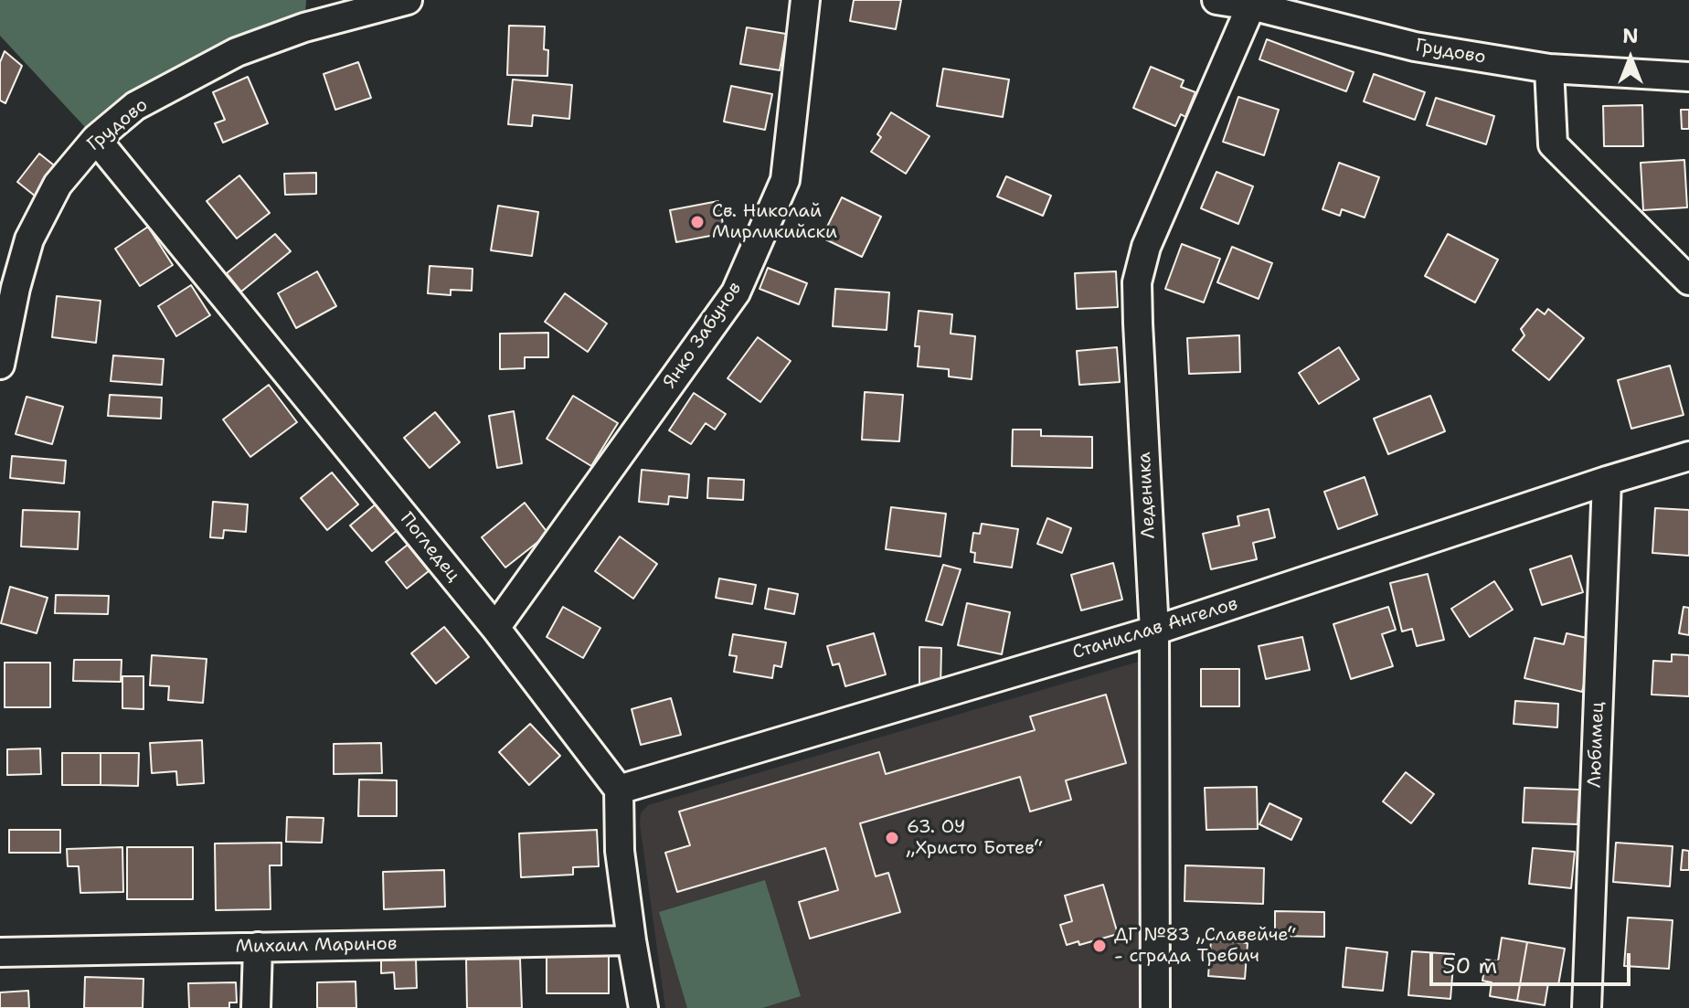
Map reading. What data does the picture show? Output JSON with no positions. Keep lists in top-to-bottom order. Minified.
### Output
{"streets":{"street":["Грудово","Янко Забунов","Леденика","Погледец","Станислав Ангелов","Любимец","Михаил Маринов"]},"crossings":[["Грудово","Леденика"],["Грудово","Погледец"],["Янко Забунов","Погледец"],["Леденика","Станислав Ангелов"],["Погледец","Станислав Ангелов"],["Станислав Ангелов","Любимец"]],"places":["Св. Николай Мирликийски","63. ОУ „Христо Ботев“","ДГ №83 „Славейче“ - сграда Требич"],"scale_bar":"50 m","north":"top"}
